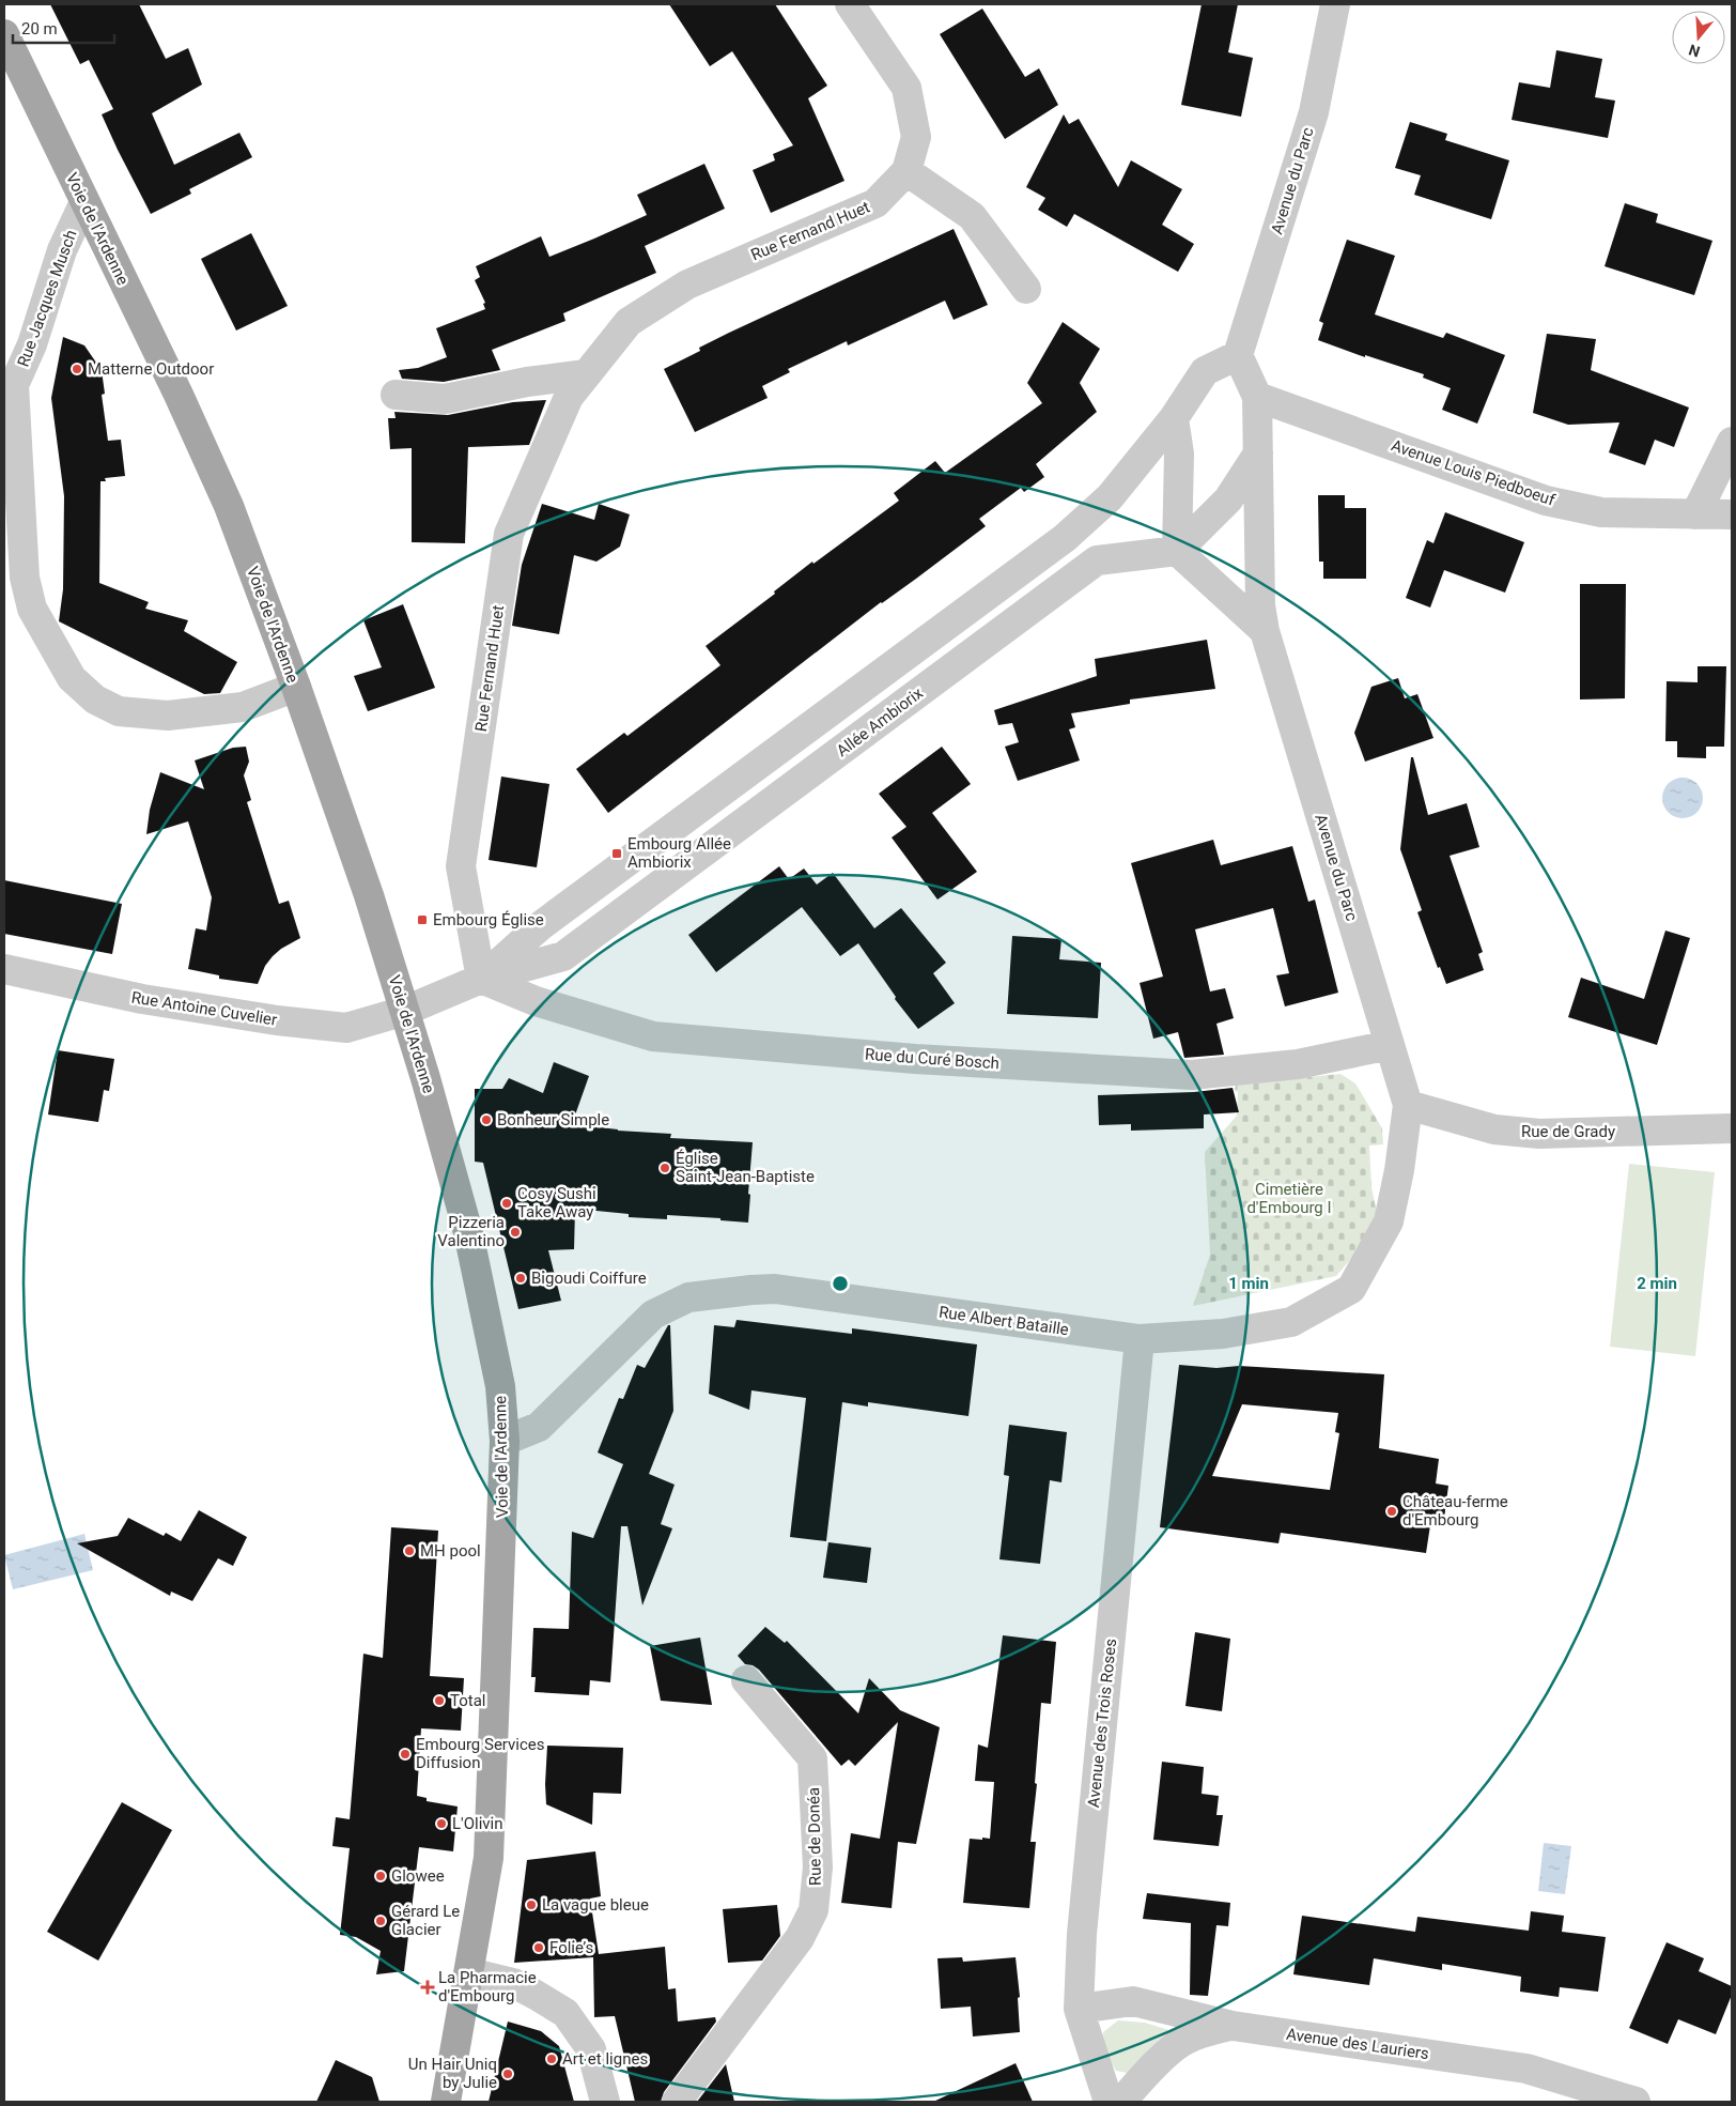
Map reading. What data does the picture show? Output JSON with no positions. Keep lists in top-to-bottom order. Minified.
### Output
{"streets":{"main road":["Voie de l'Ardenne"],"street":["Avenue du Parc","Rue Fernand Huet","Rue Jacques Musch","Avenue Louis Piedboeuf","Allée Ambiorix","Rue Antoine Cuvelier","Rue du Curé Bosch","Rue de Grady","Rue Albert Bataille","Avenue des Trois Roses","Rue de Donéa","Avenue des Lauriers"]},"crossings":[["Avenue du Parc","Avenue Louis Piedboeuf"],["Avenue du Parc","Rue du Curé Bosch"],["Avenue du Parc","Rue de Grady"],["Avenue du Parc","Rue Albert Bataille"],["Voie de l'Ardenne","Rue Jacques Musch"],["Voie de l'Ardenne","Allée Ambiorix"],["Voie de l'Ardenne","Rue Antoine Cuvelier"],["Voie de l'Ardenne","Rue Albert Bataille"],["Rue Fernand Huet","Allée Ambiorix"],["Rue Fernand Huet","Rue du Curé Bosch"],["Allée Ambiorix","Rue Antoine Cuvelier"],["Allée Ambiorix","Rue du Curé Bosch"],["Rue de Grady","Rue Albert Bataille"],["Rue Albert Bataille","Avenue des Trois Roses"],["Avenue des Trois Roses","Avenue des Lauriers"]],"parks":["Cimetière d'Embourg I"],"places":{"other":["Matterne Outdoor","Bonheur Simple","Église Saint-Jean-Baptiste","Cosy Sushi Take Away","Pizzeria Valentino","Bigoudi Coiffure","Château-ferme d'Embourg","MH pool","Total","Embourg Services Diffusion","L'Olivin","Glowee","La vague bleue","Gérard Le Glacier","Folie’s","Art et lignes","Un Hair Uniq by Julie"],"transit":["Embourg Allée Ambiorix","Embourg Église"],"health":["La Pharmacie d'Embourg"]},"scale_bar":"20 m","north":"bottom","rings":["1 min","2 min"]}
